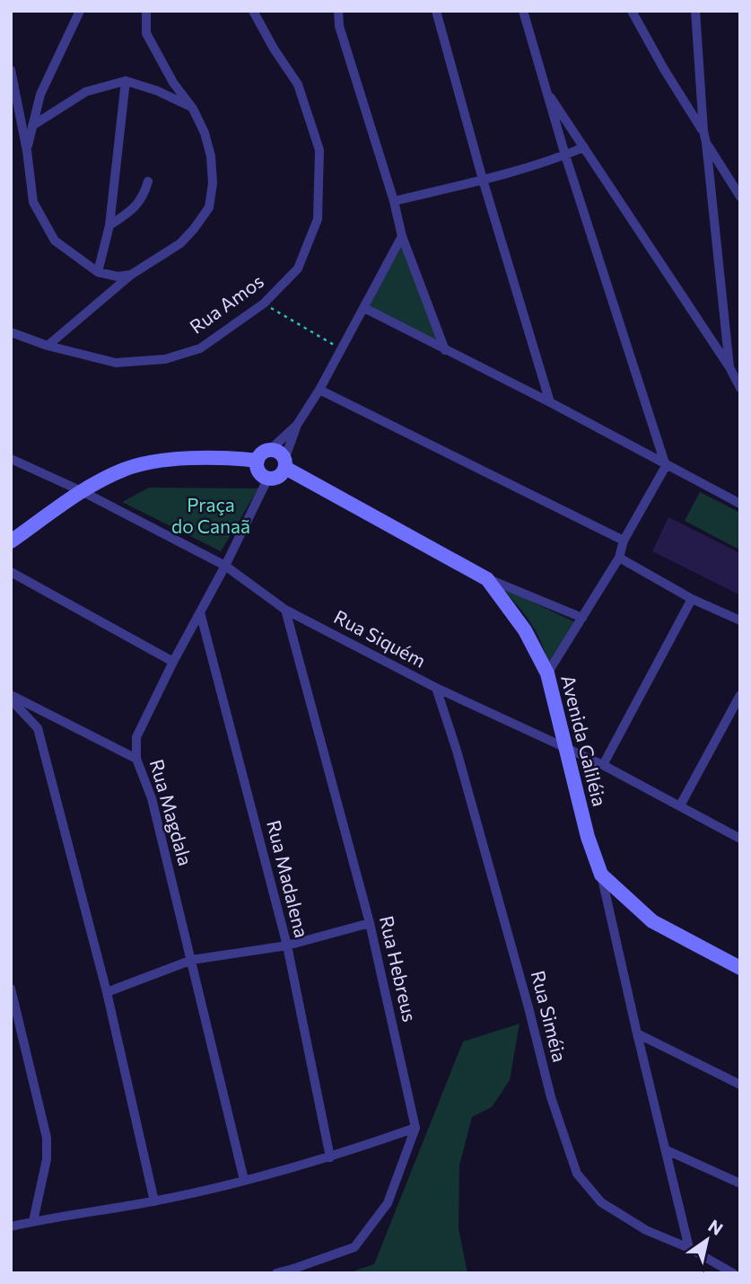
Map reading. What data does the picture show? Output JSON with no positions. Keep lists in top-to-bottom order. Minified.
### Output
{"streets":{"main road":["Avenida Galiléia"],"street":["Rua Amos","Rua Siquém","Rua Magdala","Rua Madalena","Rua Hebreus","Rua Siméia"]},"crossings":[["Rua Siquém","Avenida Galiléia"],["Rua Siquém","Rua Magdala"],["Rua Siquém","Rua Hebreus"],["Rua Siquém","Rua Siméia"],["Avenida Galiléia","Rua Magdala"],["Rua Magdala","Rua Madalena"]],"parks":["Praça do Canaã"],"north":"top right"}
